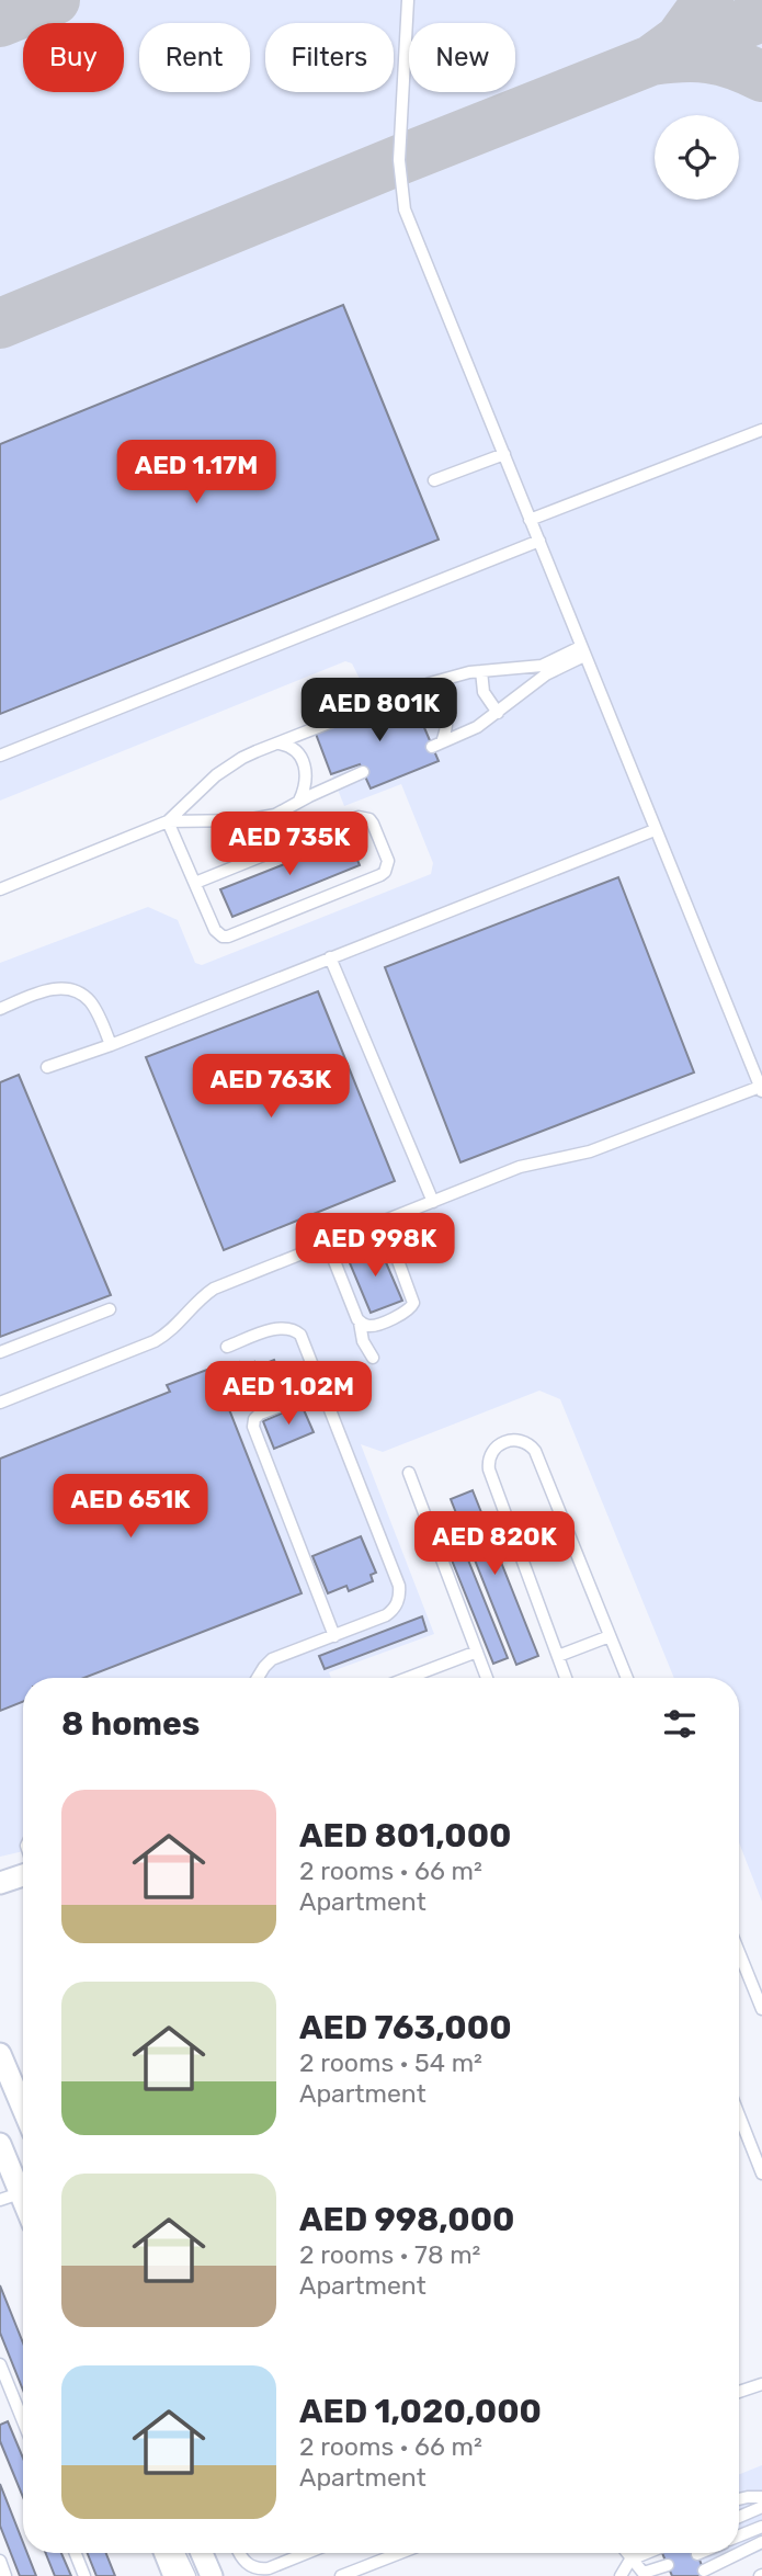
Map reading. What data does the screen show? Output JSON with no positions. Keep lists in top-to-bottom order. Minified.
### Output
{"page":{"chip":["Buy","Rent","Filters","New"],"price":["AED 1.17M","AED 801K","AED 735K","AED 763K","AED 998K","AED 1.02M","AED 651K","AED 820K"],"heading":"8 homes","list":[{"name":"AED 801,000","note":"2 rooms · 66 m² · Apartment"},{"name":"AED 763,000","note":"2 rooms · 54 m² · Apartment"},{"name":"AED 998,000","note":"2 rooms · 78 m² · Apartment"},{"name":"AED 1,020,000","note":"2 rooms · 66 m² · Apartment"}]}}
